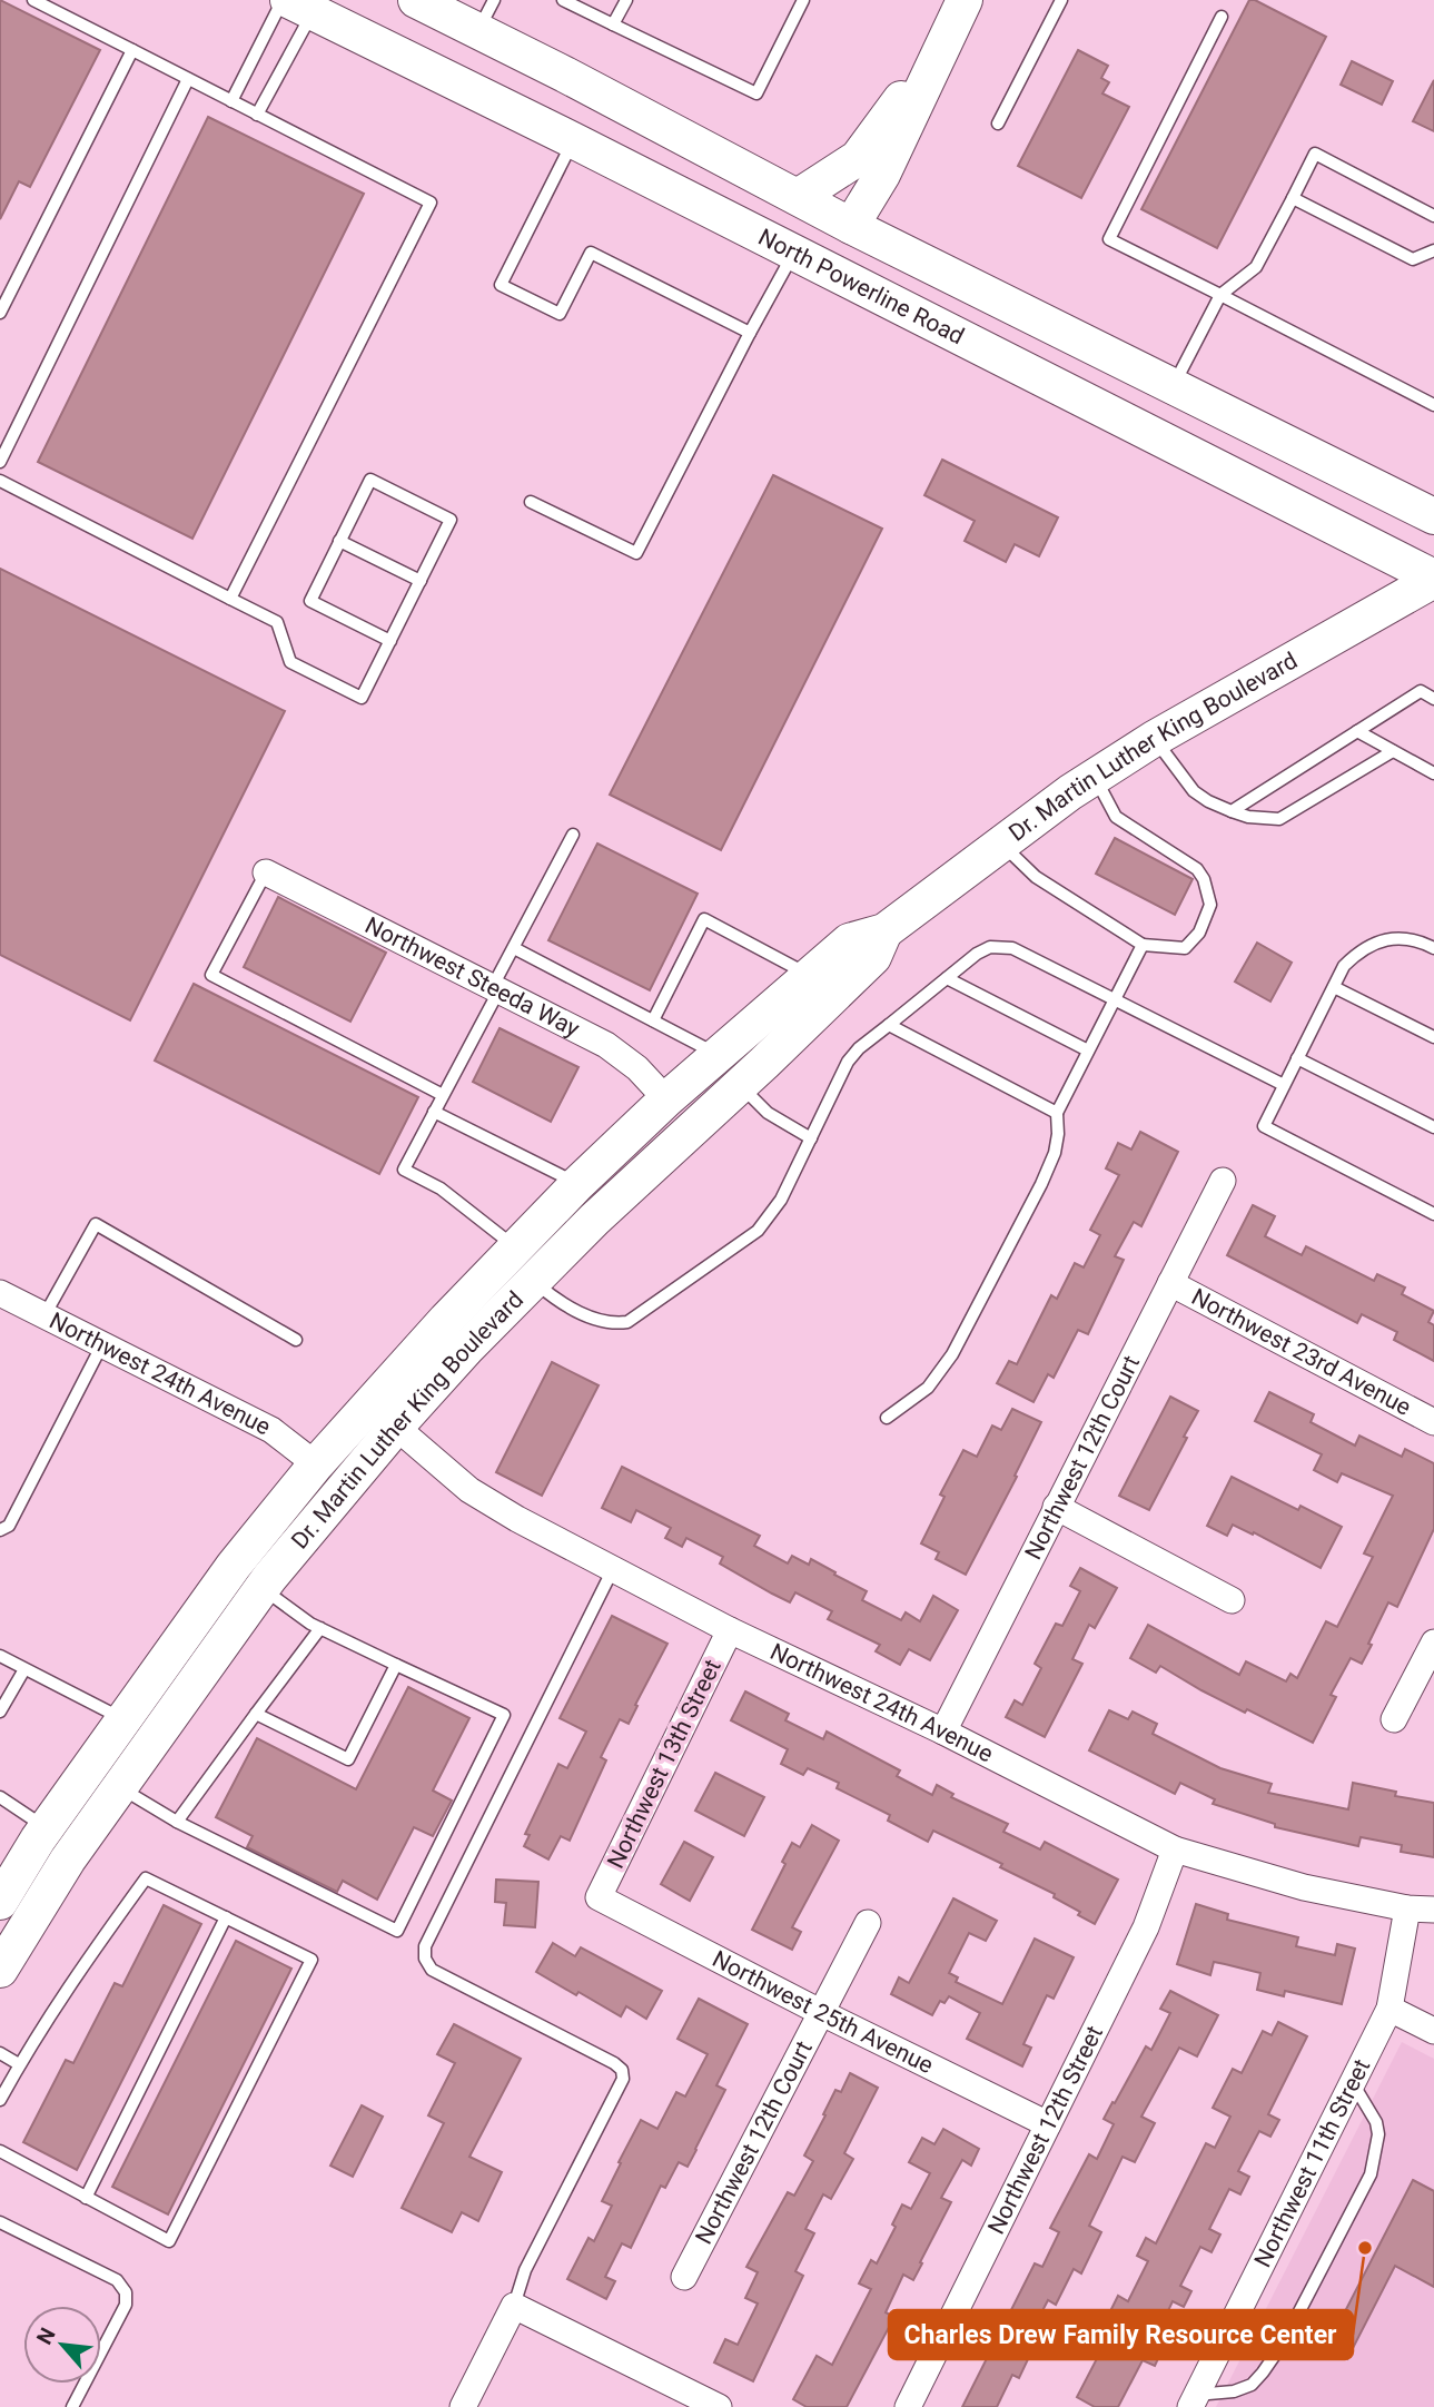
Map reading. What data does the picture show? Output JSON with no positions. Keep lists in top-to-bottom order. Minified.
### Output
{"streets":{"main road":["North Powerline Road","Dr. Martin Luther King Boulevard"],"street":["Northwest Steeda Way","Northwest 23rd Avenue","Northwest 24th Avenue","Northwest 12th Court","Northwest 13th Street","Northwest 25th Avenue","Northwest 12th Street","Northwest 11th Street"]},"crossings":[["North Powerline Road","Dr. Martin Luther King Boulevard"],["Dr. Martin Luther King Boulevard","Northwest Steeda Way"],["Dr. Martin Luther King Boulevard","Northwest 24th Avenue"],["Northwest 23rd Avenue","Northwest 12th Court"],["Northwest 24th Avenue","Northwest 12th Court"],["Northwest 24th Avenue","Northwest 13th Street"],["Northwest 24th Avenue","Northwest 12th Street"],["Northwest 24th Avenue","Northwest 11th Street"],["Northwest 12th Court","Northwest 25th Avenue"],["Northwest 13th Street","Northwest 25th Avenue"],["Northwest 25th Avenue","Northwest 12th Street"]],"places":["Charles Drew Family Resource Center"],"north":"top left"}
